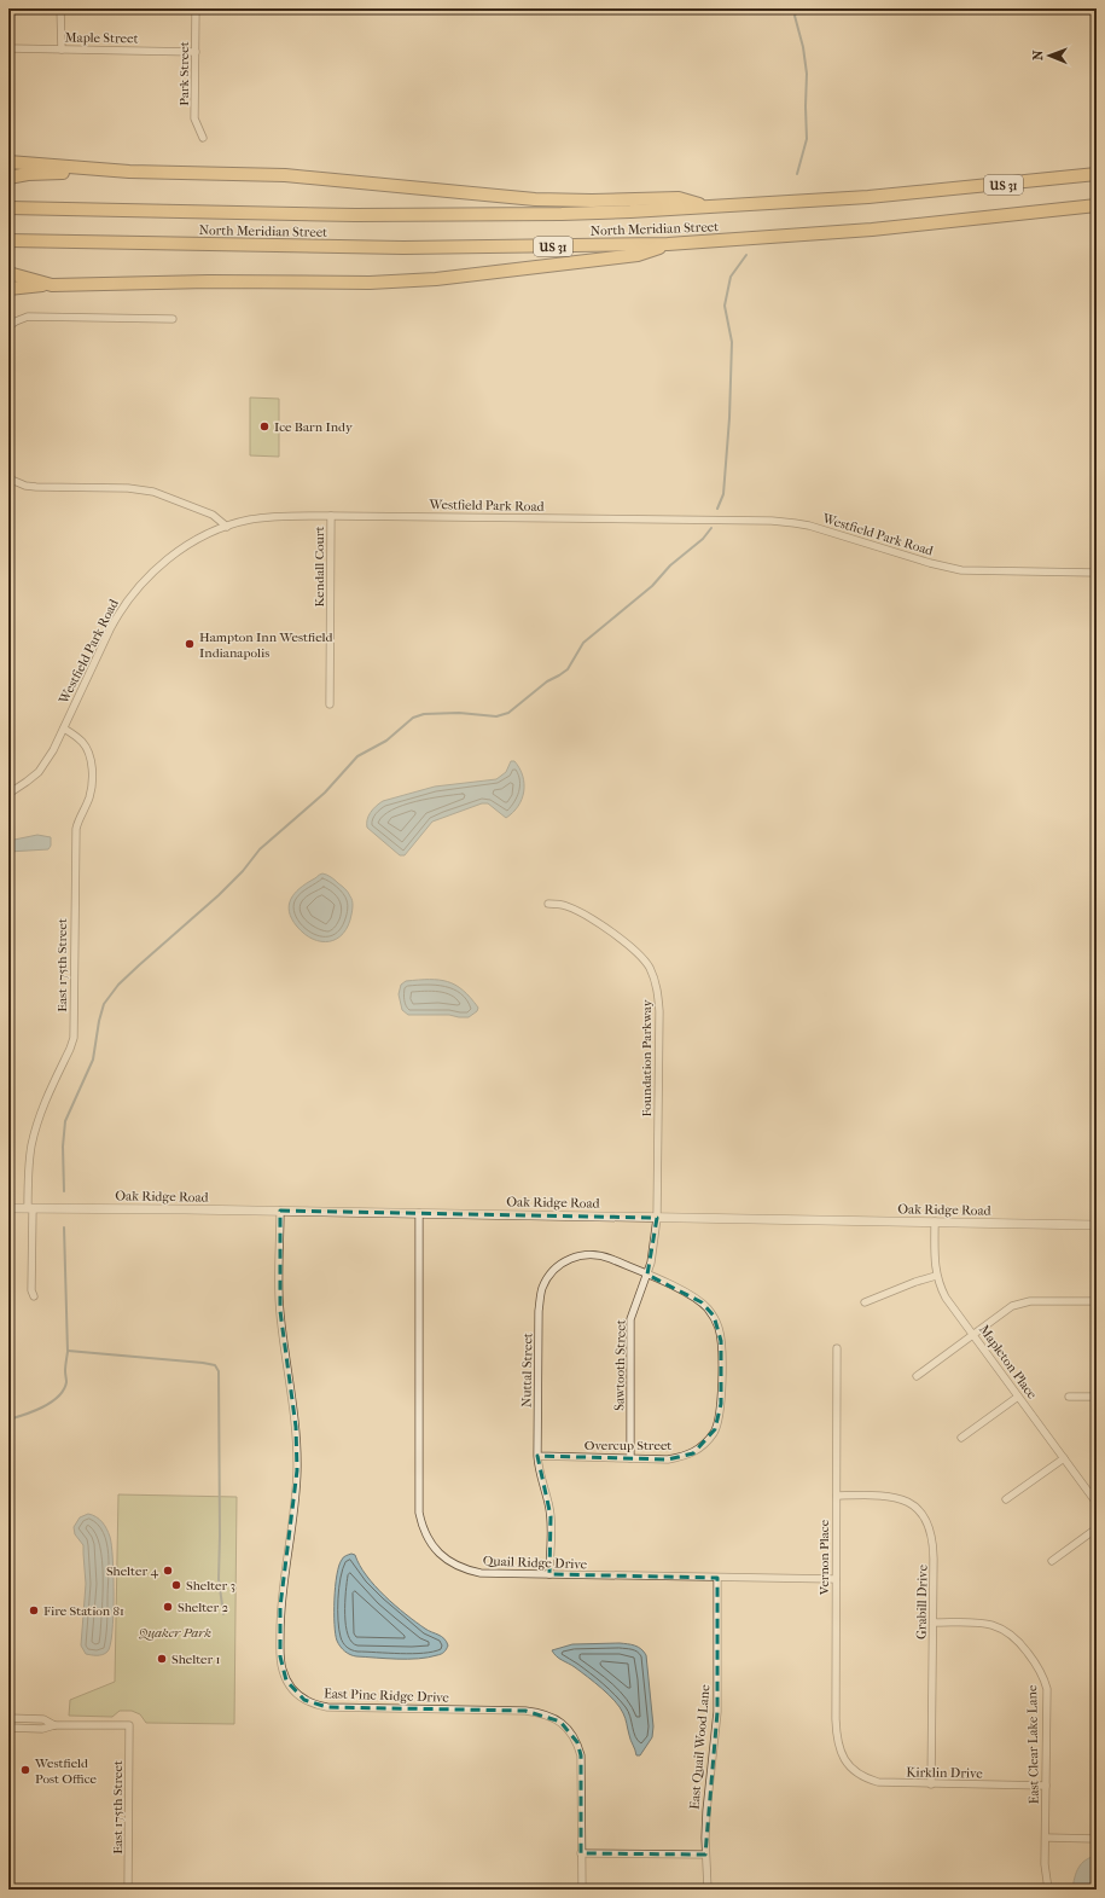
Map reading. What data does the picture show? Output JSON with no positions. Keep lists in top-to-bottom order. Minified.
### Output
{"streets":{"highway":["US 31","North Meridian Street"],"street":["Maple Street","Park Street","Westfield Park Road","Kendall Court","East 175th Street","Foundation Parkway","Oak Ridge Road","Mapleton Place","Sawtooth Street","Nuttal Street","Overcup Street","Vernon Place","Quail Ridge Drive","Grabill Drive","East Pine Ridge Drive","East Clear Lake Lane","East Quail Wood Lane","Kirklin Drive"]},"crossings":[["Maple Street","Park Street"],["Westfield Park Road","Kendall Court"],["Westfield Park Road","East 175th Street"],["East 175th Street","Oak Ridge Road"],["Foundation Parkway","Oak Ridge Road"],["Foundation Parkway","Sawtooth Street"],["Oak Ridge Road","Mapleton Place"],["Oak Ridge Road","Sawtooth Street"],["Oak Ridge Road","Quail Ridge Drive"],["Oak Ridge Road","East Pine Ridge Drive"],["Sawtooth Street","Nuttal Street"],["Sawtooth Street","Overcup Street"],["Nuttal Street","Overcup Street"],["Nuttal Street","Quail Ridge Drive"],["Vernon Place","Quail Ridge Drive"],["Vernon Place","Grabill Drive"],["Vernon Place","Kirklin Drive"],["Quail Ridge Drive","East Quail Wood Lane"],["Grabill Drive","East Clear Lake Lane"],["Grabill Drive","Kirklin Drive"],["East Clear Lake Lane","Kirklin Drive"]],"parks":["Quaker Park"],"places":["Ice Barn Indy","Hampton Inn Westfield Indianapolis","Shelter 4","Shelter 3","Shelter 2","Fire Station 81","Shelter 1","Westfield Post Office"],"north":"left"}
